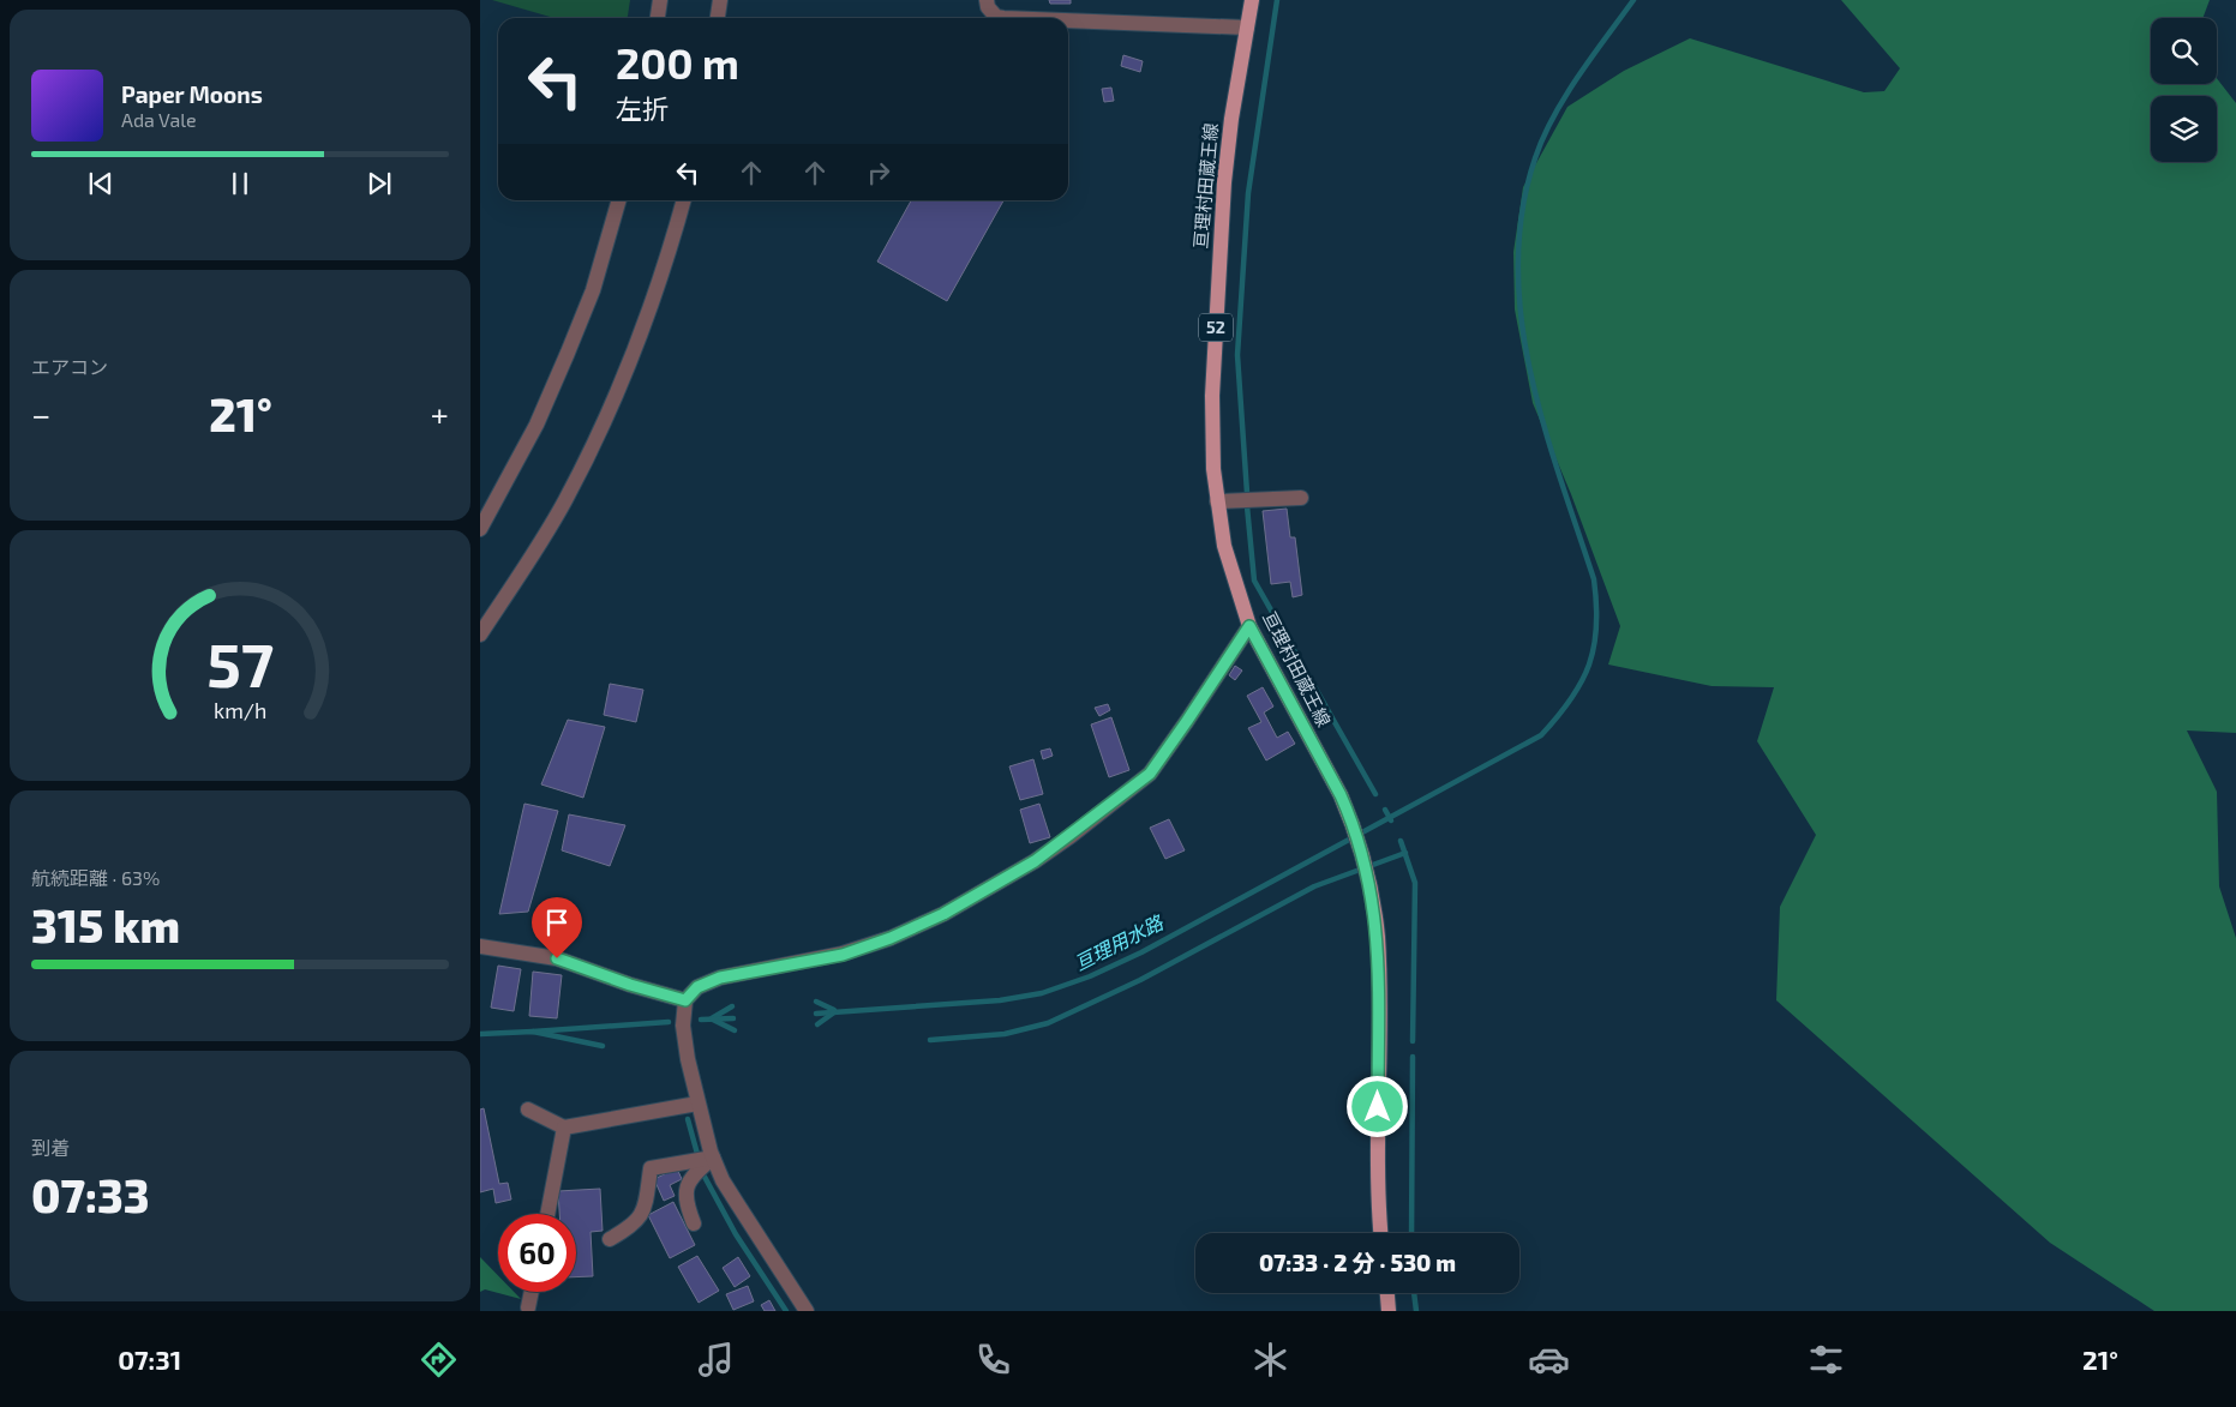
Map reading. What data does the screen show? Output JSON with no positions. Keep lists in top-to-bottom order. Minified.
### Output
{"streets":{"main road":["亘理村田蔵王線","52"]},"water":["亘理用水路"],"page":{"turn":["200 m","左折"],"song":["Paper Moons","Ada Vale"],"tile":["エアコン",["航続距離 · 63%","315 km"],["到着","07:33"]],"heat":["−","21°","+"],"limit":"60","trip":"07:33 · 2 分 · 530 m","tabs":["07:31","21°"],"gauge":["57","km/h"]}}
